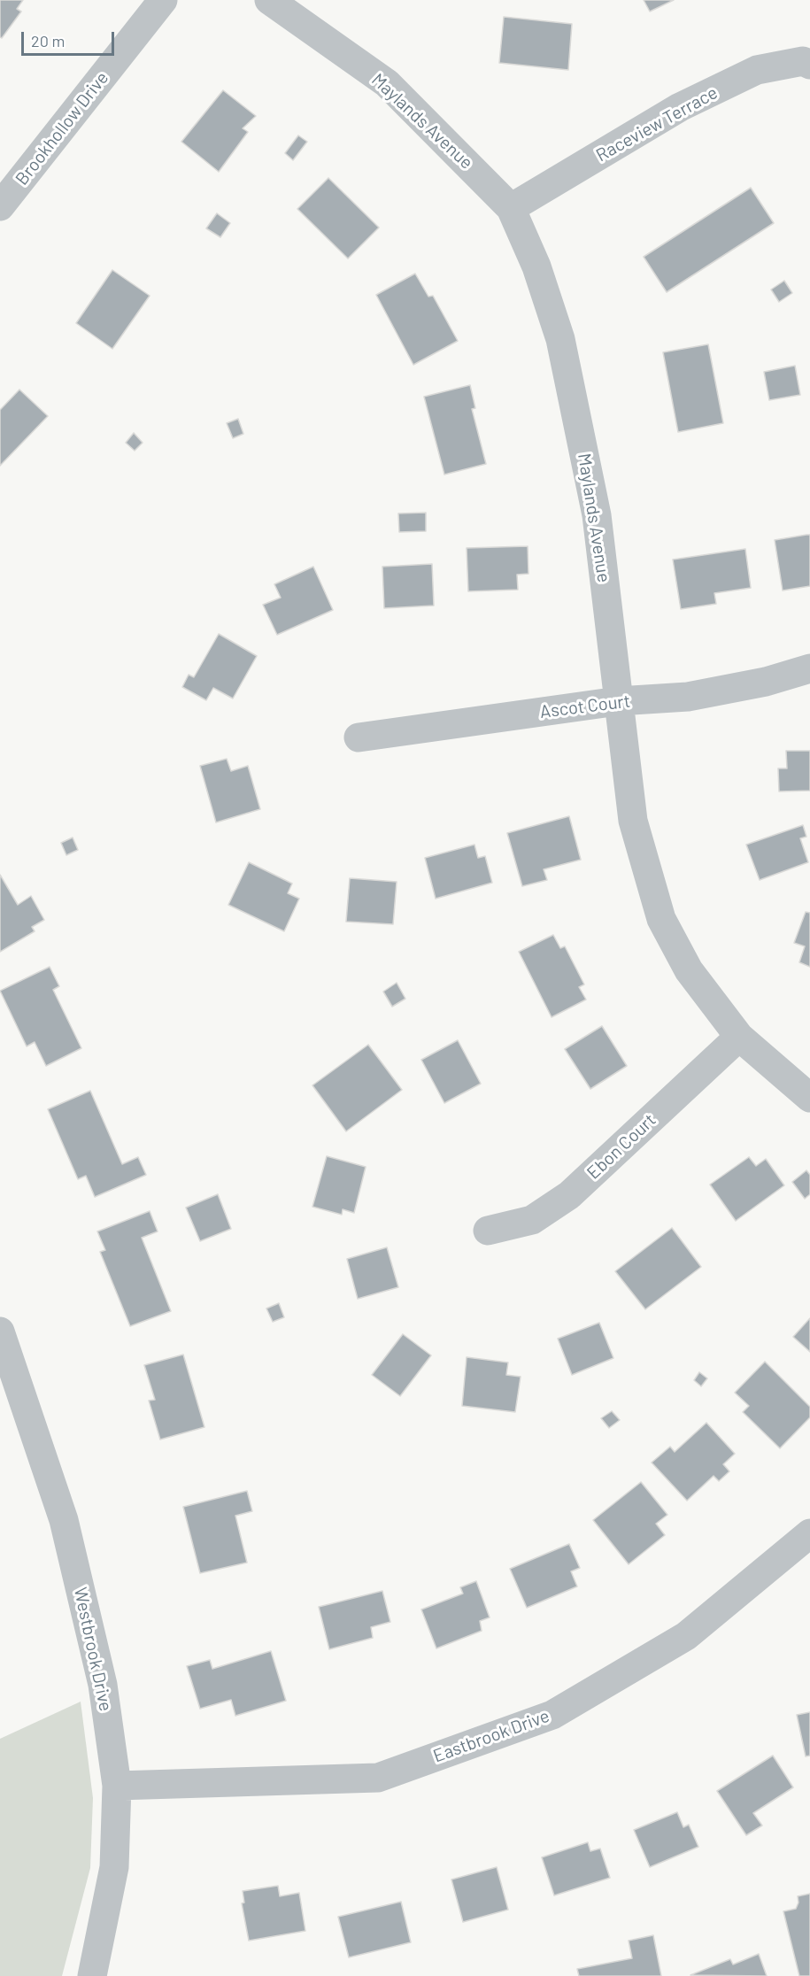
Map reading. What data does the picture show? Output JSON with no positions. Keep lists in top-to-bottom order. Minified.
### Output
{"streets":{"street":["Maylands Avenue","Raceview Terrace","Brookhollow Drive","Ascot Court","Ebon Court","Westbrook Drive","Eastbrook Drive"]},"crossings":[["Maylands Avenue","Raceview Terrace"],["Maylands Avenue","Ascot Court"],["Maylands Avenue","Ebon Court"],["Westbrook Drive","Eastbrook Drive"]],"scale_bar":"20 m"}
